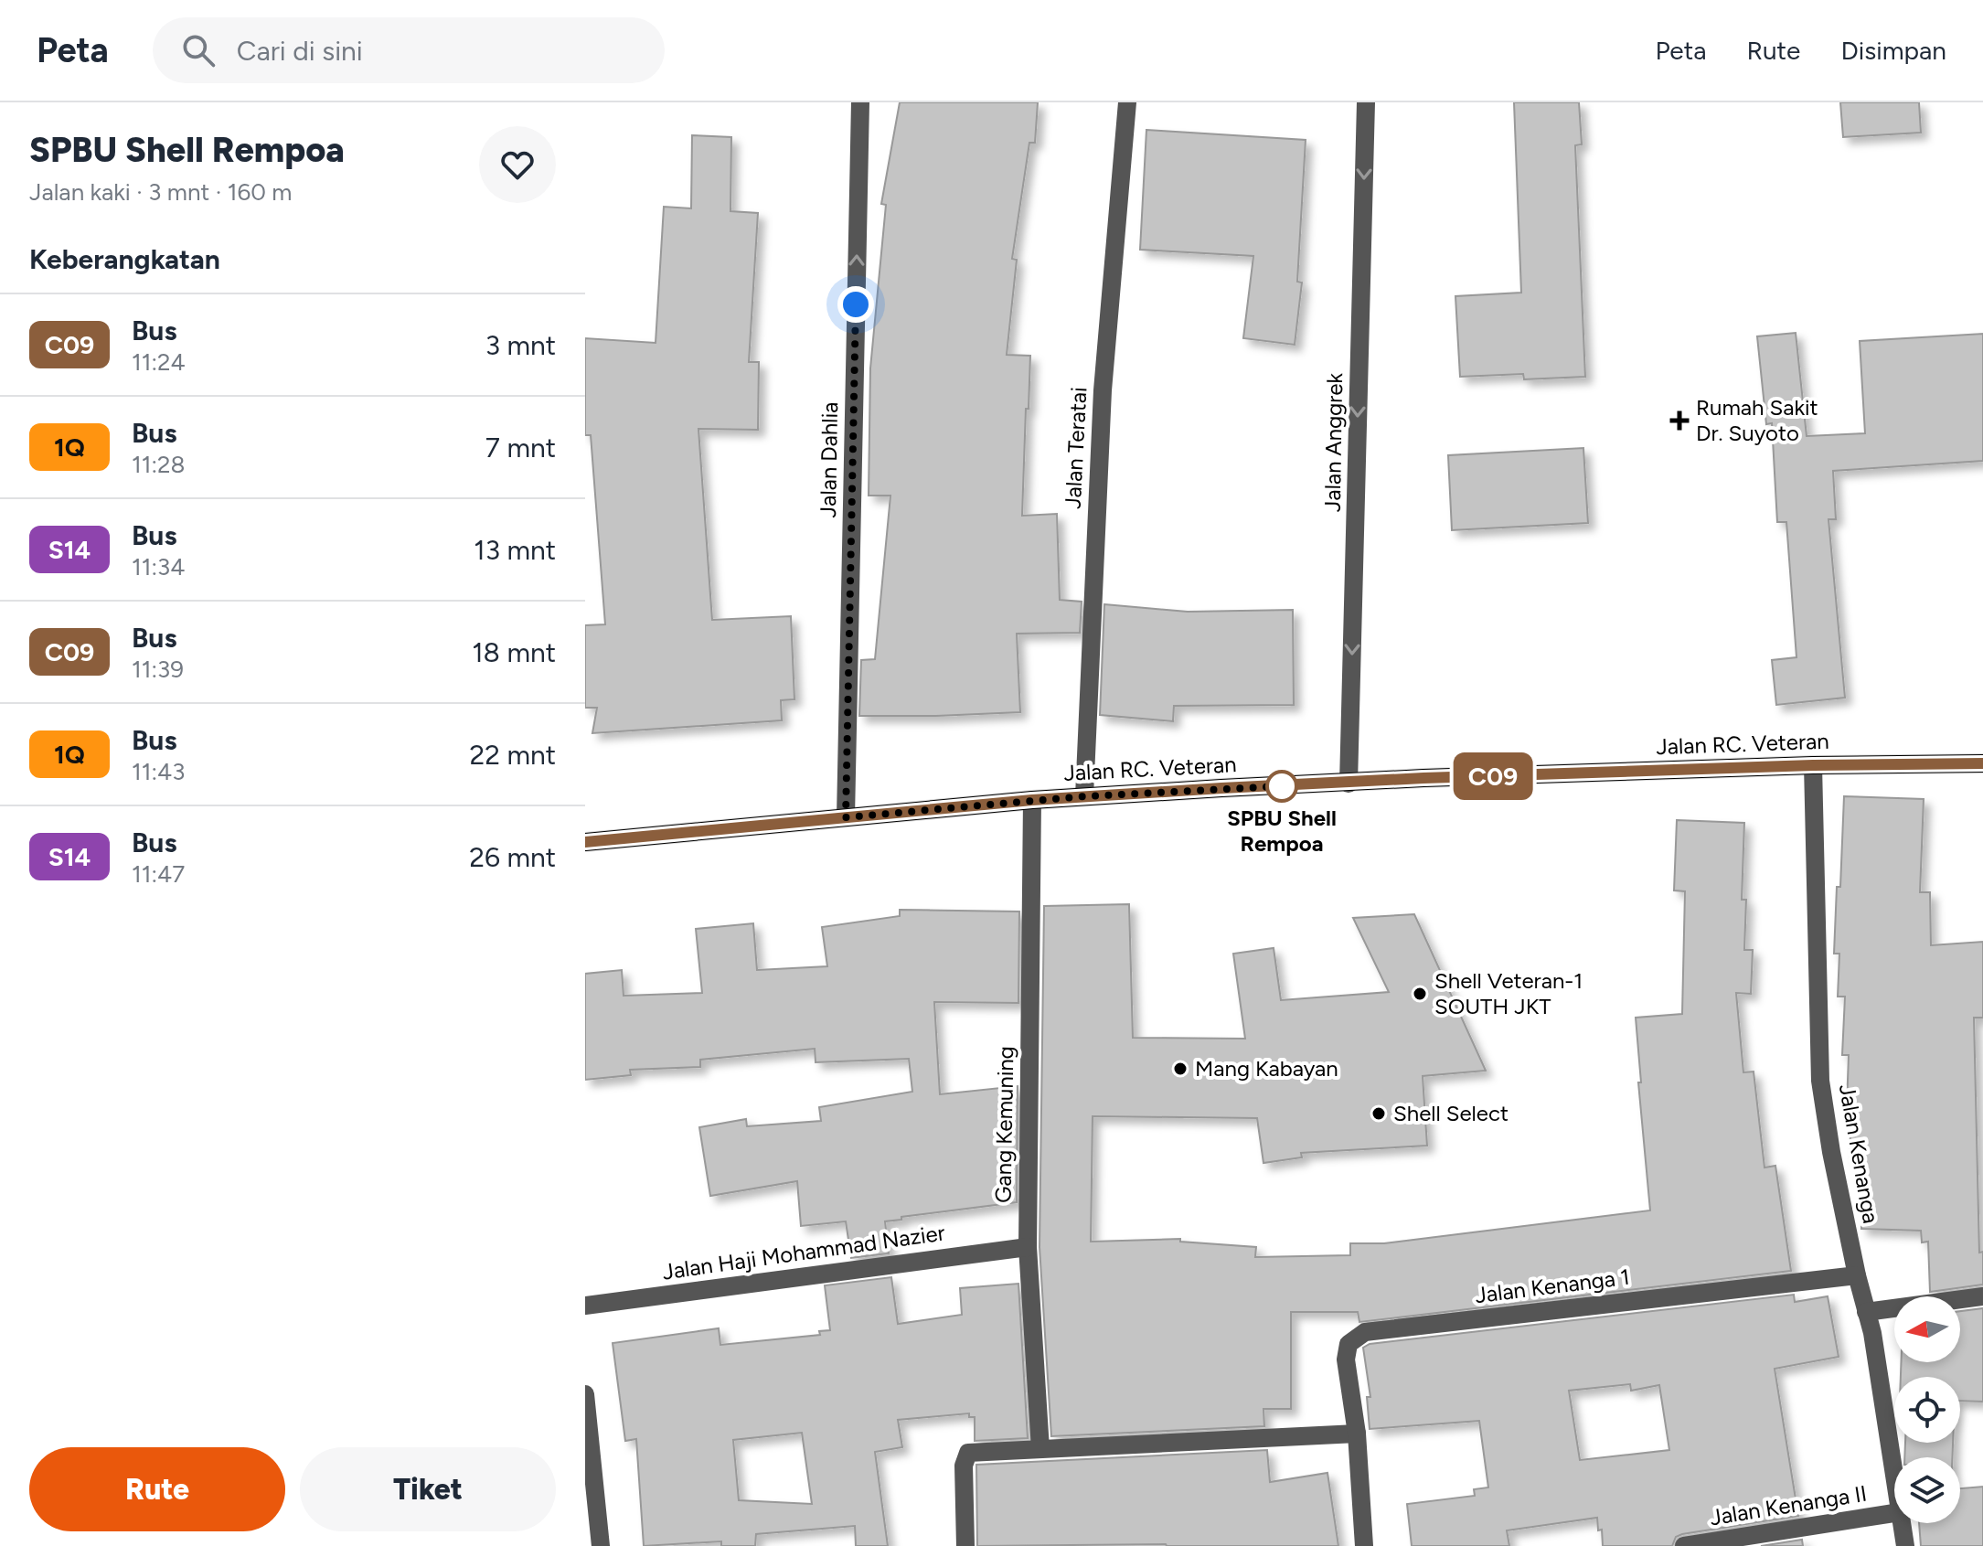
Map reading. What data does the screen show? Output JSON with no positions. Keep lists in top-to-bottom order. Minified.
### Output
{"streets":{"main road":["Jalan RC. Veteran"],"street":["Jalan Anggrek","Jalan Teratai","Jalan Dahlia","Gang Kemuning","Jalan Kenanga","Jalan Haji Mohammad Nazier","Jalan Kenanga 1","Jalan Kenanga II"]},"crossings":[["Jalan Anggrek","Jalan RC. Veteran"],["Jalan Teratai","Jalan RC. Veteran"],["Jalan Dahlia","Jalan RC. Veteran"],["Jalan RC. Veteran","Gang Kemuning"],["Jalan RC. Veteran","Jalan Kenanga"],["Gang Kemuning","Jalan Haji Mohammad Nazier"],["Jalan Kenanga","Jalan Kenanga 1"]],"one_way":["Jalan Anggrek","Jalan Dahlia"],"places":{"health":["Rumah Sakit Dr. Suyoto"],"other":["SPBU Shell Rempoa","Shell Veteran-1 SOUTH JKT","Mang Kabayan","Shell Select"]},"lines":["bus line C09"],"north":"left","page":{"header":"Peta","search":"Cari di sini","nav":["Peta","Rute","Disimpan"],"heading":[["SPBU Shell Rempoa","Jalan kaki · 3 mnt · 160 m"],"Keberangkatan"],"on_map":"C09","list":[{"mark":"C09","name":"Bus","note":"11:24","value":"3 mnt"},{"mark":"1Q","name":"Bus","note":"11:28","value":"7 mnt"},{"mark":"S14","name":"Bus","note":"11:34","value":"13 mnt"},{"mark":"C09","name":"Bus","note":"11:39","value":"18 mnt"},{"mark":"1Q","name":"Bus","note":"11:43","value":"22 mnt"},{"mark":"S14","name":"Bus","note":"11:47","value":"26 mnt"}],"buttons":["Rute","Tiket"]}}
